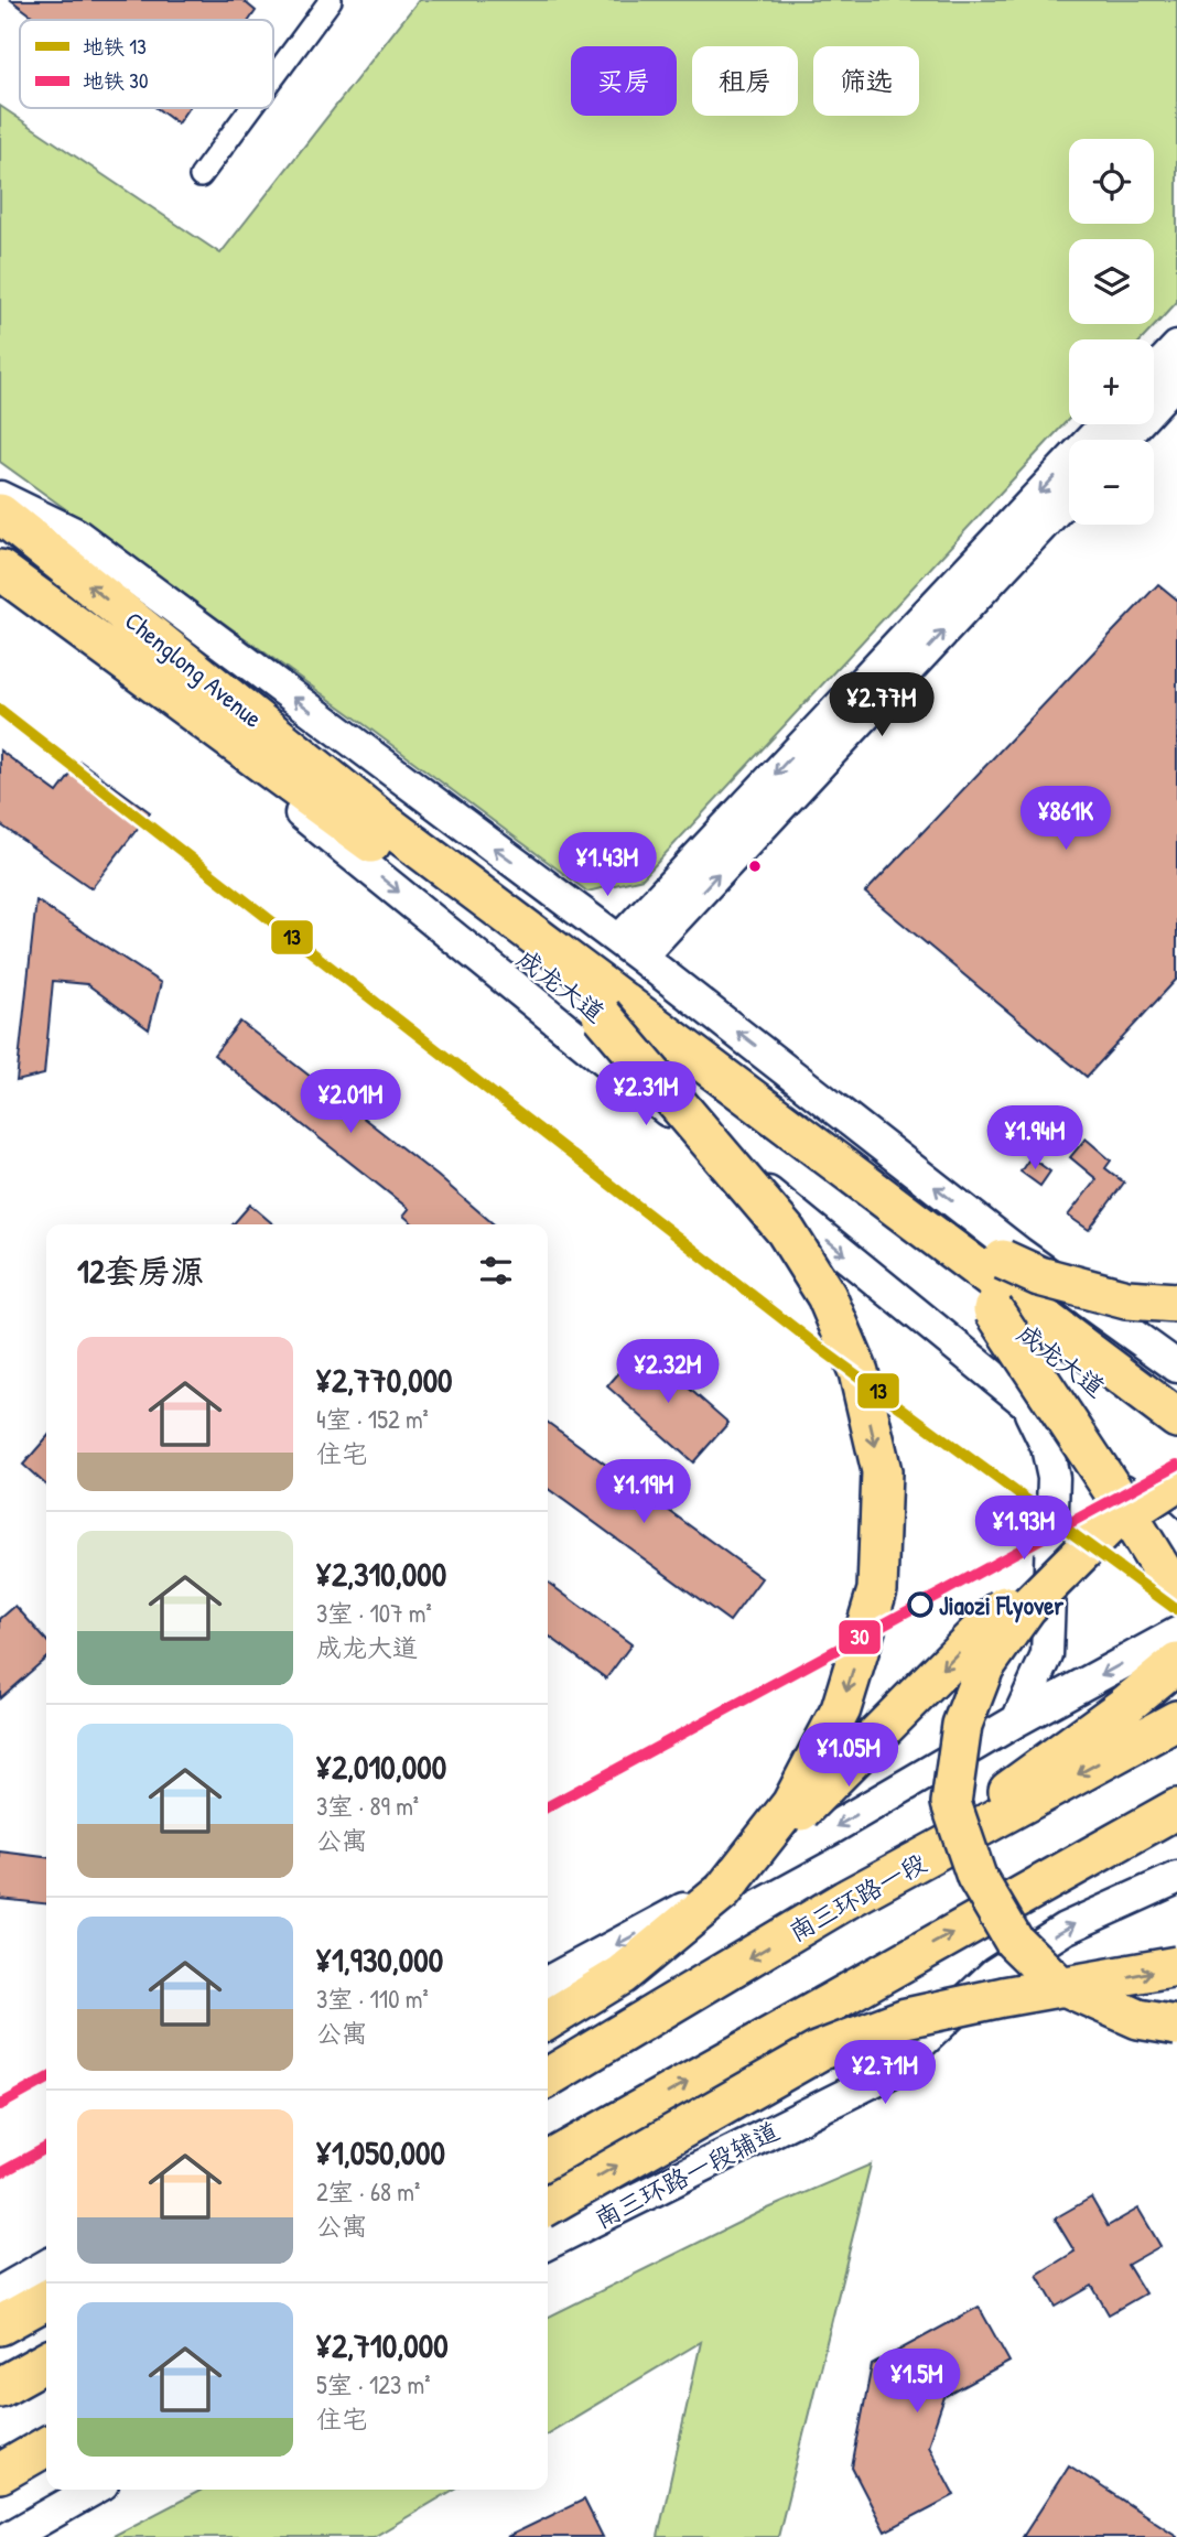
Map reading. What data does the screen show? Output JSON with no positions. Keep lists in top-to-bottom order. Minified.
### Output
{"streets":{"highway":["Chenglong Avenue","成龙大道","南三环路一段"],"main road":["南三环路一段辅道"]},"crossings":[["Chenglong Avenue","成龙大道"]],"one_way":["Chenglong Avenue"],"places":["Jiaozi Flyover"],"lines":["metro line 13","metro line 30"],"legend":["地铁 13","地铁 30"],"page":{"chip":["买房","租房","筛选"],"map_buttons":["+","−"],"price":["¥2.77M","¥861K","¥1.43M","¥2.31M","¥2.01M","¥1.94M","¥2.32M","¥1.19M","¥1.93M","¥1.05M","¥2.71M","¥1.5M"],"heading":"12套房源","list":[{"name":"¥2,770,000","note":"4室 · 152 m² · 住宅"},{"name":"¥2,310,000","note":"3室 · 107 m² · 成龙大道"},{"name":"¥2,010,000","note":"3室 · 89 m² · 公寓"},{"name":"¥1,930,000","note":"3室 · 110 m² · 公寓"},{"name":"¥1,050,000","note":"2室 · 68 m² · 公寓"},{"name":"¥2,710,000","note":"5室 · 123 m² · 住宅"}]}}
